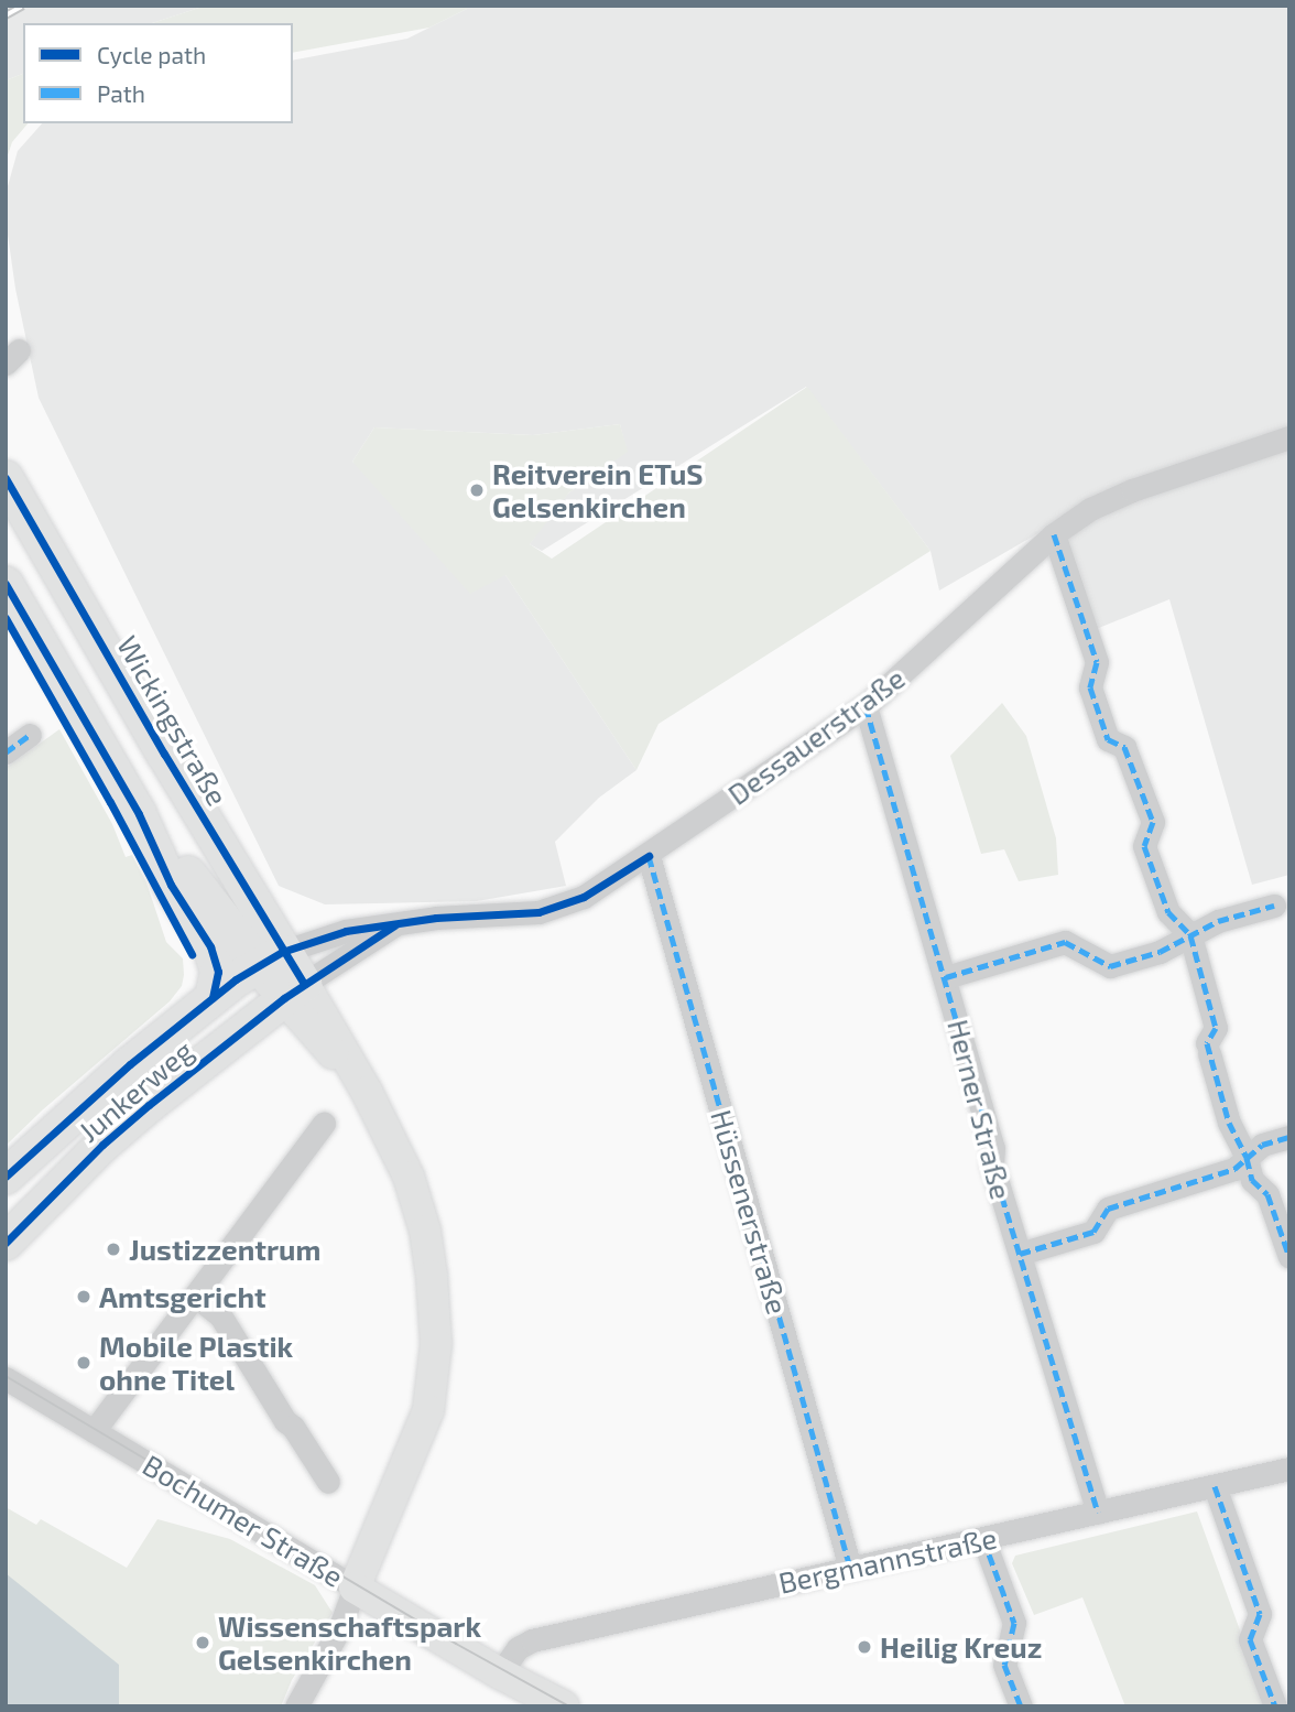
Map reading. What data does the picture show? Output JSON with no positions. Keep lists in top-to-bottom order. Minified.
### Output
{"streets":{"main road":["Wickingstraße","Junkerweg","Bochumer Straße"],"street":["Dessauerstraße","Herner Straße","Hüssenerstraße","Bergmannstraße"]},"crossings":[["Wickingstraße","Dessauerstraße"],["Wickingstraße","Junkerweg"],["Dessauerstraße","Junkerweg"],["Dessauerstraße","Herner Straße"],["Dessauerstraße","Hüssenerstraße"],["Herner Straße","Bergmannstraße"],["Hüssenerstraße","Bergmannstraße"],["Bochumer Straße","Bergmannstraße"]],"places":["Reitverein ETuS Gelsenkirchen","Justizzentrum","Amtsgericht","Mobile Plastik ohne Titel","Wissenschaftspark Gelsenkirchen","Heilig Kreuz"],"legend":["Cycle path","Path"]}
